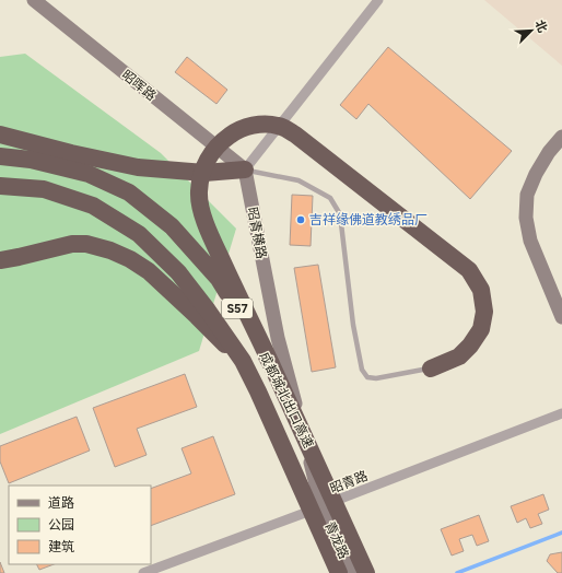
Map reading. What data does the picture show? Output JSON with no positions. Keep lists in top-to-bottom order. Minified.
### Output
{"streets":{"highway":["S57","成都城北出口高速"],"street":["昭晖路","昭青横路","昭青路","青龙路"]},"crossings":[["昭晖路","昭青横路"],["昭青横路","昭青路"],["昭青横路","青龙路"],["昭青路","青龙路"]],"places":["吉祥缘佛道教绣品厂"],"legend":["道路","公园","建筑"],"north":"top right"}
